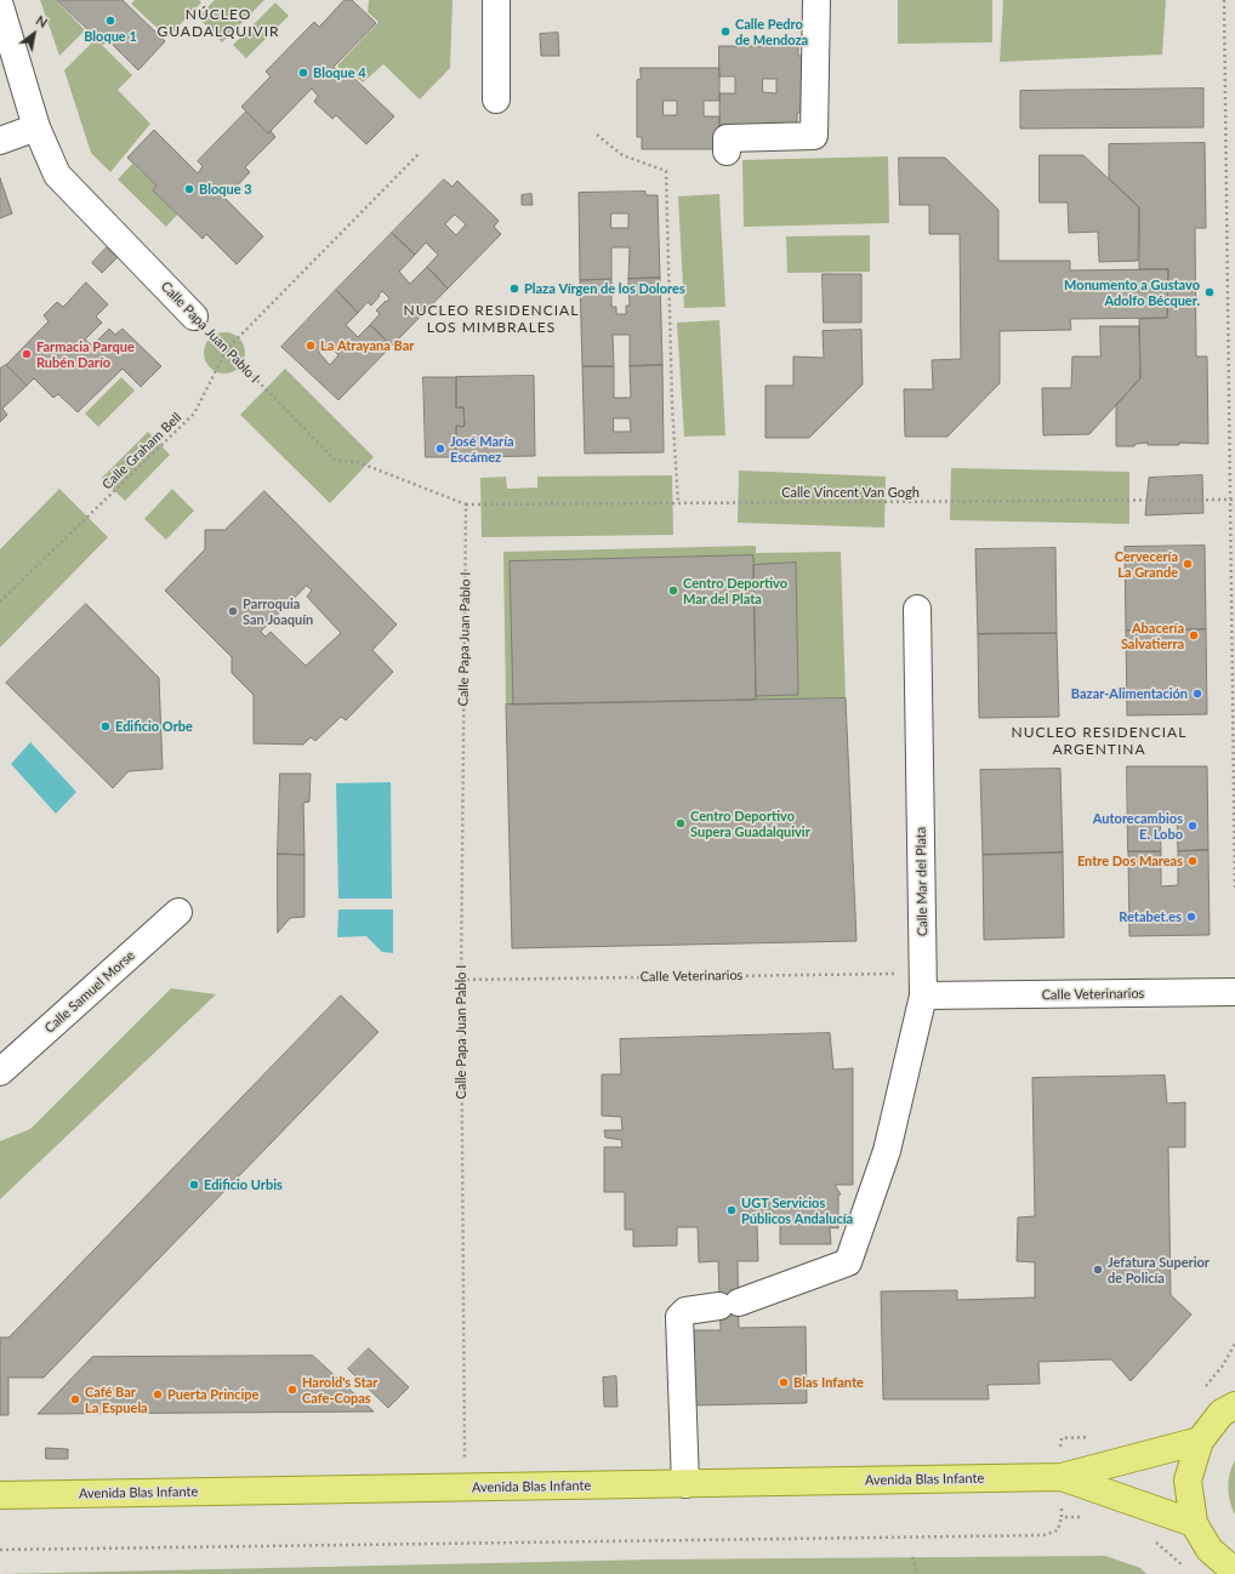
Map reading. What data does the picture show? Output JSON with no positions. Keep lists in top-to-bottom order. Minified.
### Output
{"streets":{"main road":["Avenida Blas Infante"],"street":["Calle Papa Juan Pablo I","Calle Mar del Plata","Calle Veterinarios","Calle Samuel Morse"],"path":["Calle Graham Bell","Calle Vincent Van Gogh"]},"crossings":[["Calle Papa Juan Pablo I","Calle Graham Bell"],["Calle Papa Juan Pablo I","Calle Vincent Van Gogh"],["Calle Papa Juan Pablo I","Calle Veterinarios"],["Calle Papa Juan Pablo I","Avenida Blas Infante"],["Calle Mar del Plata","Calle Veterinarios"],["Calle Mar del Plata","Avenida Blas Infante"]],"districts":["NÚCLEO GUADALQUIVIR","NUCLEO RESIDENCIAL LOS MIMBRALES","NUCLEO RESIDENCIAL ARGENTINA"],"places":["Bloque 1","Calle Pedro de Mendoza","Bloque 4","Bloque 3","Plaza Vírgen de los Dolores","Monumento a Gustavo Adolfo Bécquer.","La Atrayana Bar","Farmacia Parque Rubén Darío","José María Escámez","Cervecería La Grande","Centro Deportivo Mar del Plata","Parroquia San Joaquín","Abacería Salvatierra","Bazar-Alimentación","Edificio Orbe","Centro Deportivo Supera Guadalquivir","Autorecambios E. Lobo","Entre Dos Mareas","Retabet.es","Edificio Urbis","UGT Servicios Públicos Andalucía","Jefatura Superior de Policía","Blas Infante","Harold's Star Cafe-Copas","Puerta Principe","Café Bar La Espuela"],"north":"top right"}
